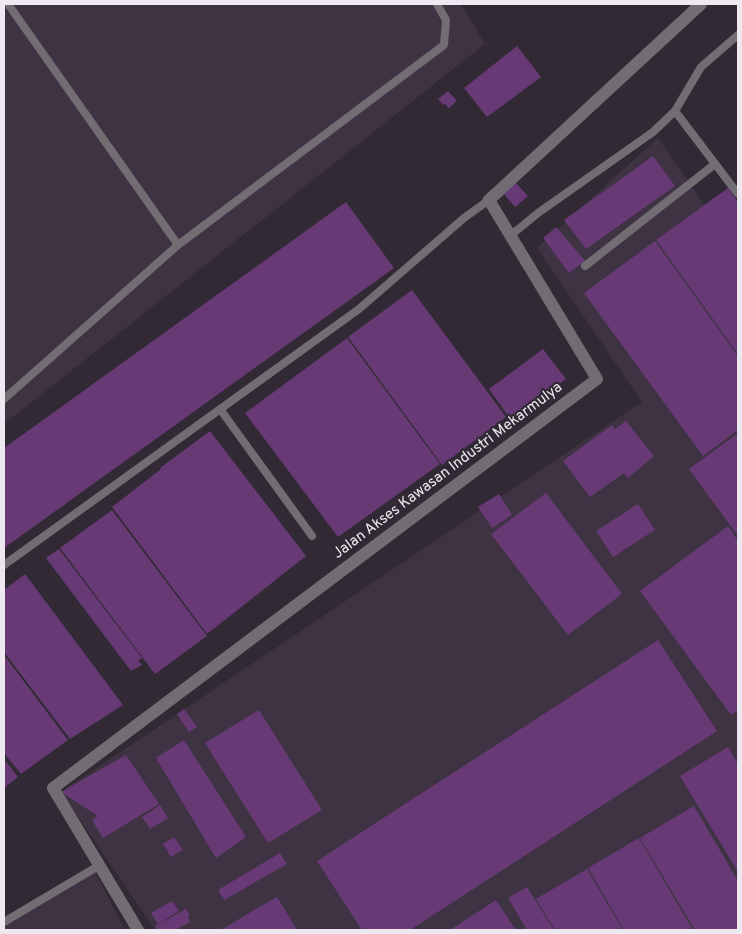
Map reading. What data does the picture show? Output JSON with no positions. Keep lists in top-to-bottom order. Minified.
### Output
{"streets":{"street":["Jalan Akses Kawasan Industri Mekarmulya"]}}
